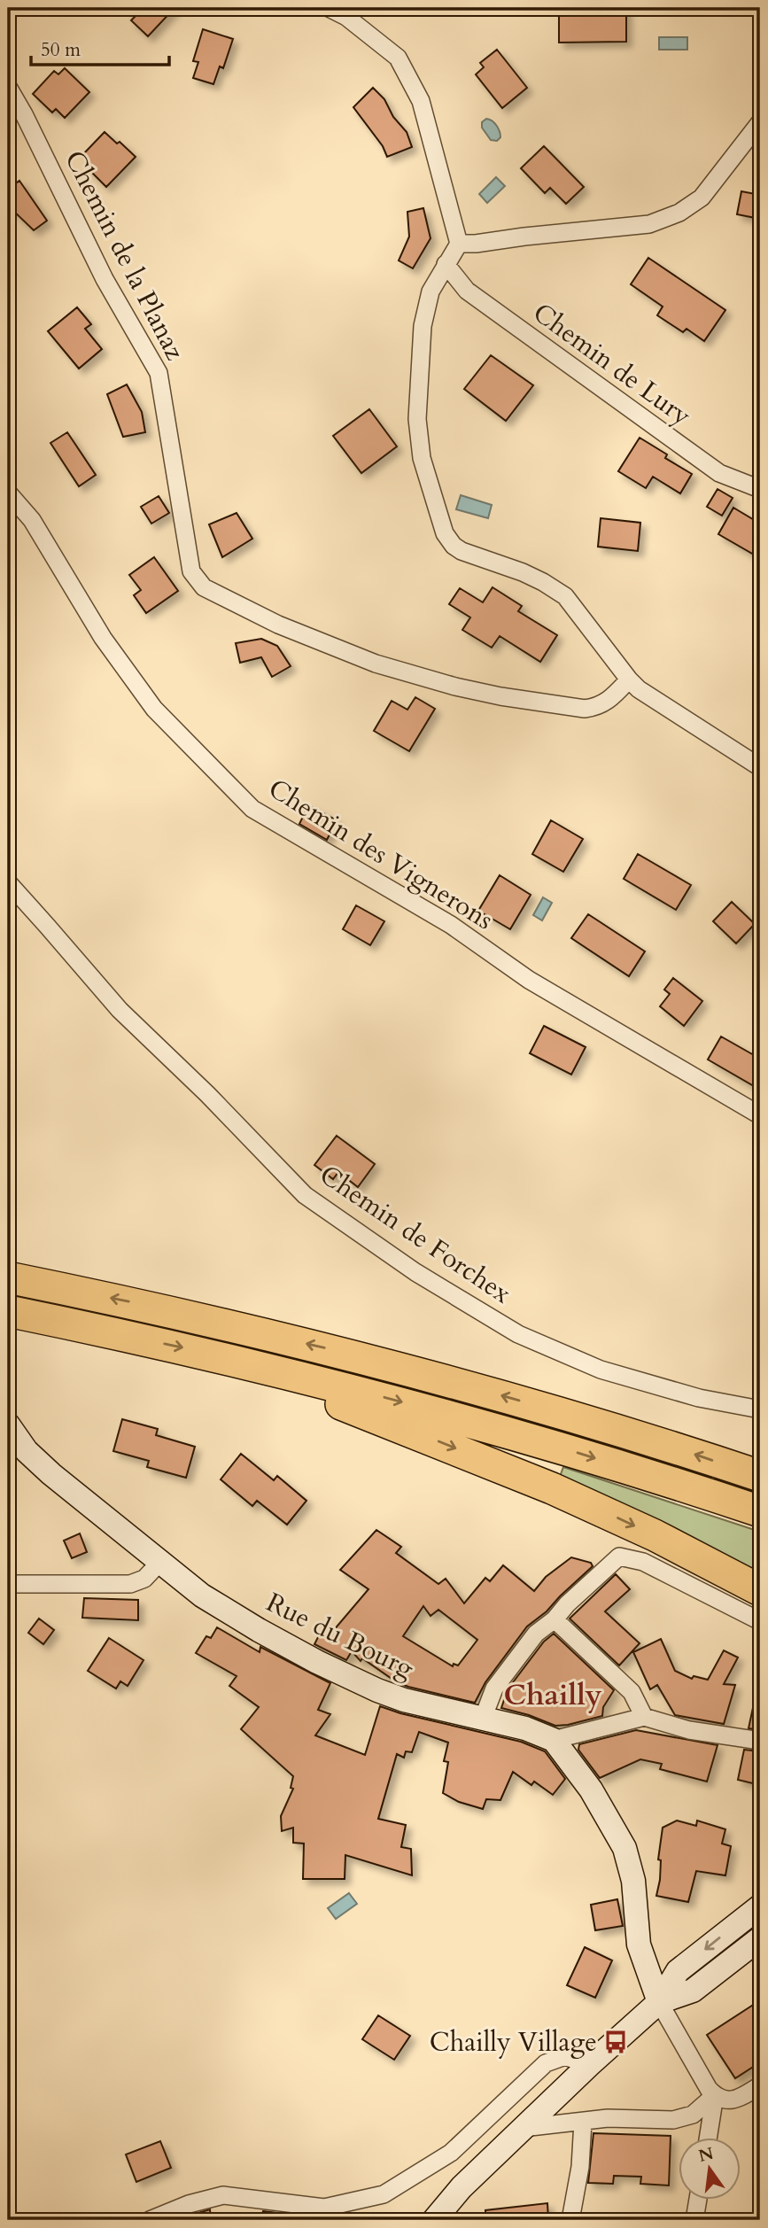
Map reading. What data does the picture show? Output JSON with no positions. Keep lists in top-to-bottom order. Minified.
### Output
{"streets":{"street":["Chemin de la Planaz","Chemin de Lury","Chemin des Vignerons","Chemin de Forchex","Rue du Bourg"]},"districts":["Chailly"],"places":{"bus stop":["Chailly Village"]},"scale_bar":"50 m","north":"top"}
